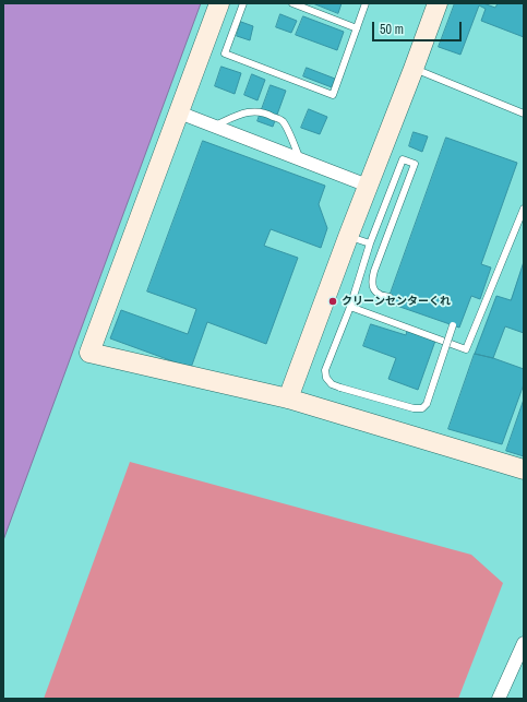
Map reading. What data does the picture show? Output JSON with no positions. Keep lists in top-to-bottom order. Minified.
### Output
{"places":["クリーンセンターくれ"],"scale_bar":"50 m"}
